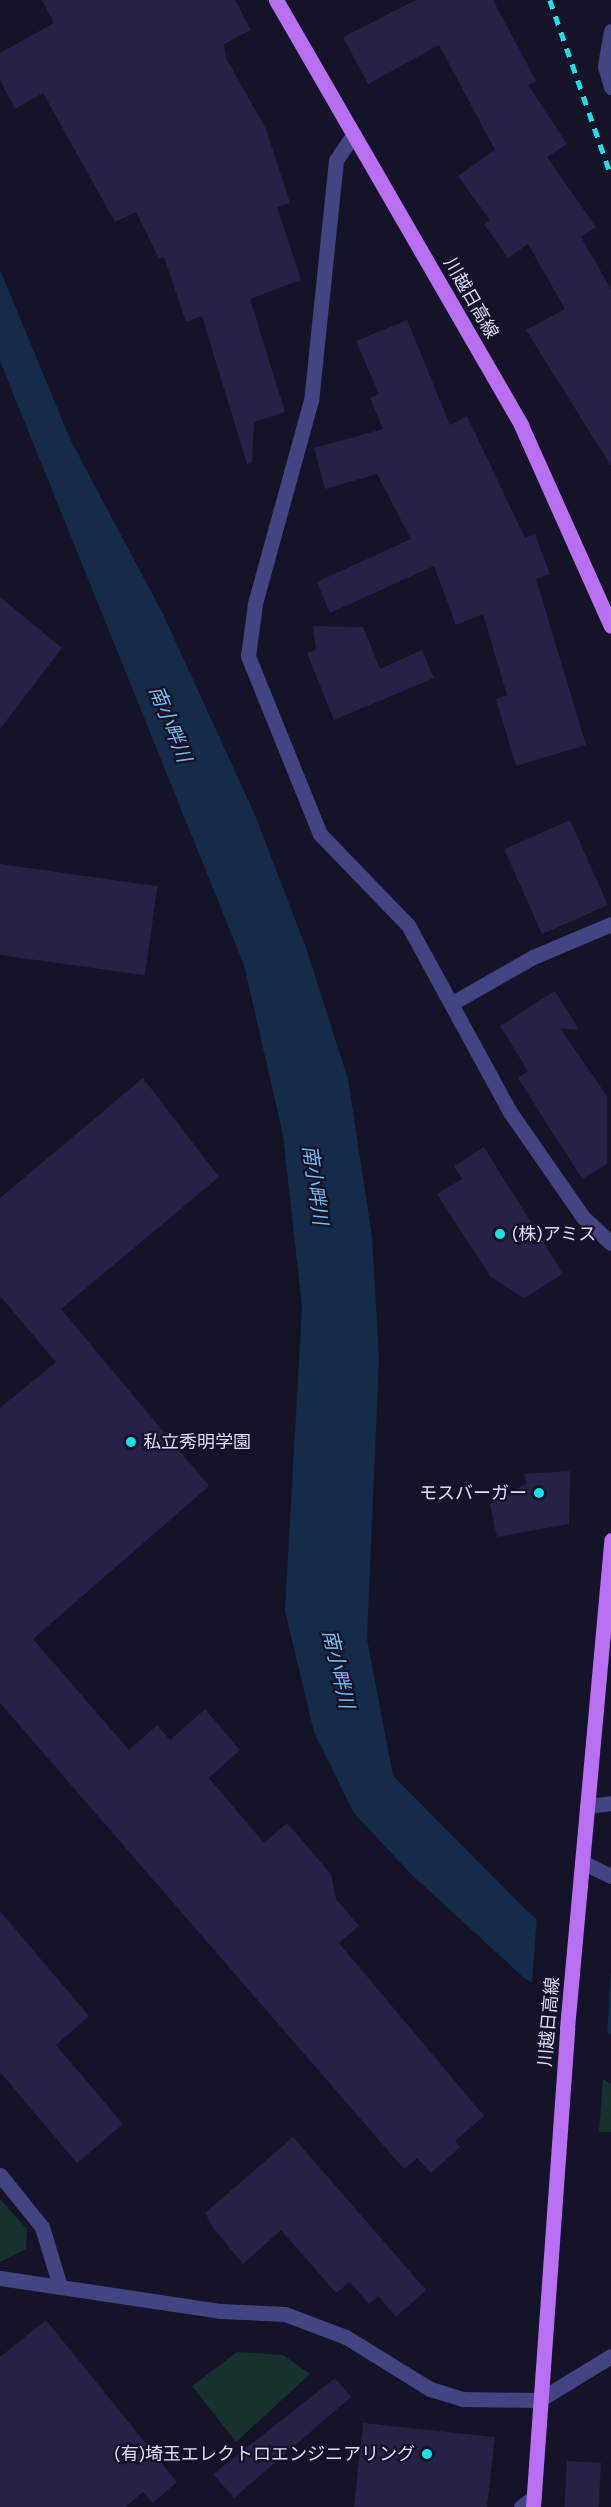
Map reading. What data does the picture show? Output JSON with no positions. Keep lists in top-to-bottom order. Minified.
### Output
{"streets":{"main road":["川越日高線"]},"water":["南小畔川"],"places":["(株)アミス","私立秀明学園","モスバーガー","(有)埼玉エレクトロエンジニアリング"]}
